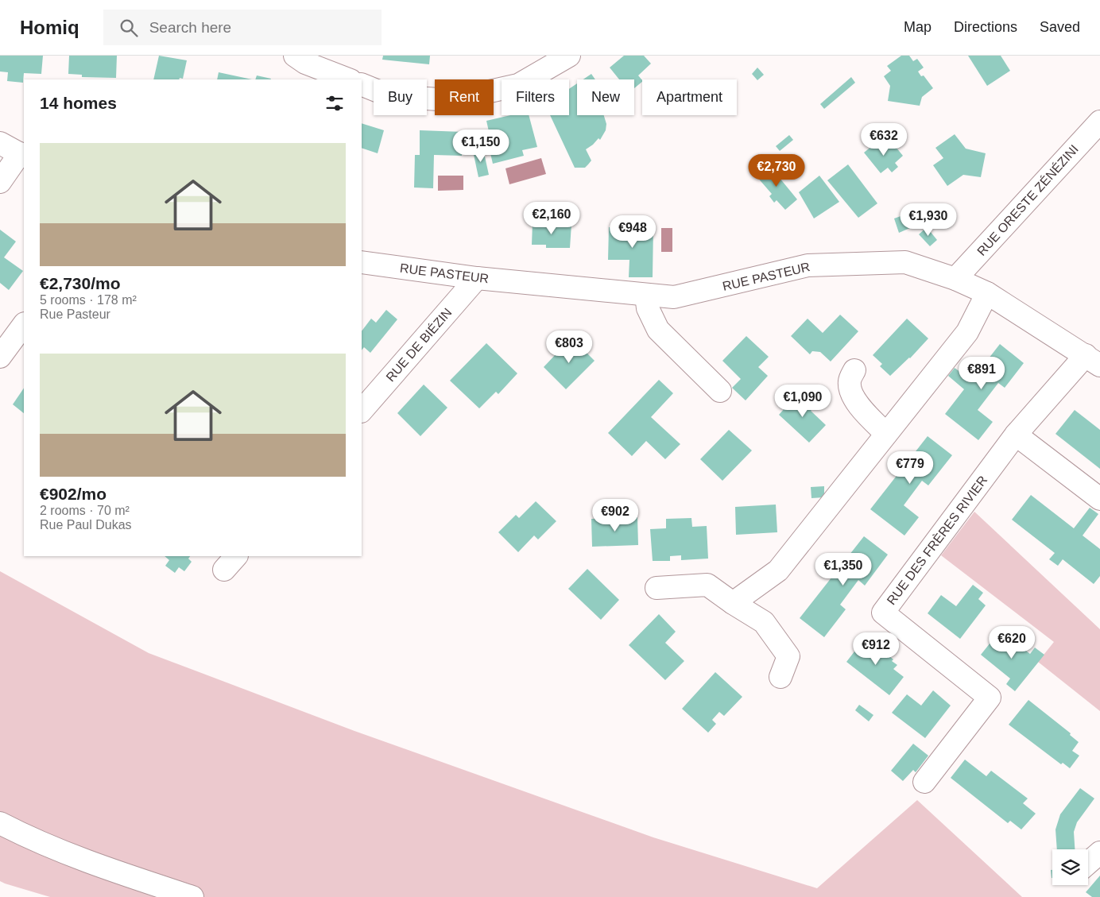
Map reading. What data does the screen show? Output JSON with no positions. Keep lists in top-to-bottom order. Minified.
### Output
{"streets":{"street":["RUE ORESTE ZÉNÉZINI","RUE PASTEUR","RUE DE BIÉZIN","RUE DES FRÈRES RIVIER"]},"crossings":[["RUE ORESTE ZÉNÉZINI","RUE PASTEUR"],["RUE PASTEUR","RUE DE BIÉZIN"],["RUE PASTEUR","RUE DES FRÈRES RIVIER"]],"page":{"header":"Homiq","search":"Search here","nav":["Map","Directions","Saved"],"chip":["Buy","Rent","Filters","New","Apartment"],"heading":"14 homes","price":["€632","€1,150","€2,730","€2,160","€1,930","€948","€803","€891","€1,090","€779","€902","€1,350","€620","€912"],"list":[{"name":"€2,730/mo","note":"5 rooms · 178 m² · Rue Pasteur"},{"name":"€902/mo","note":"2 rooms · 70 m² · Rue Paul Dukas"}]}}
